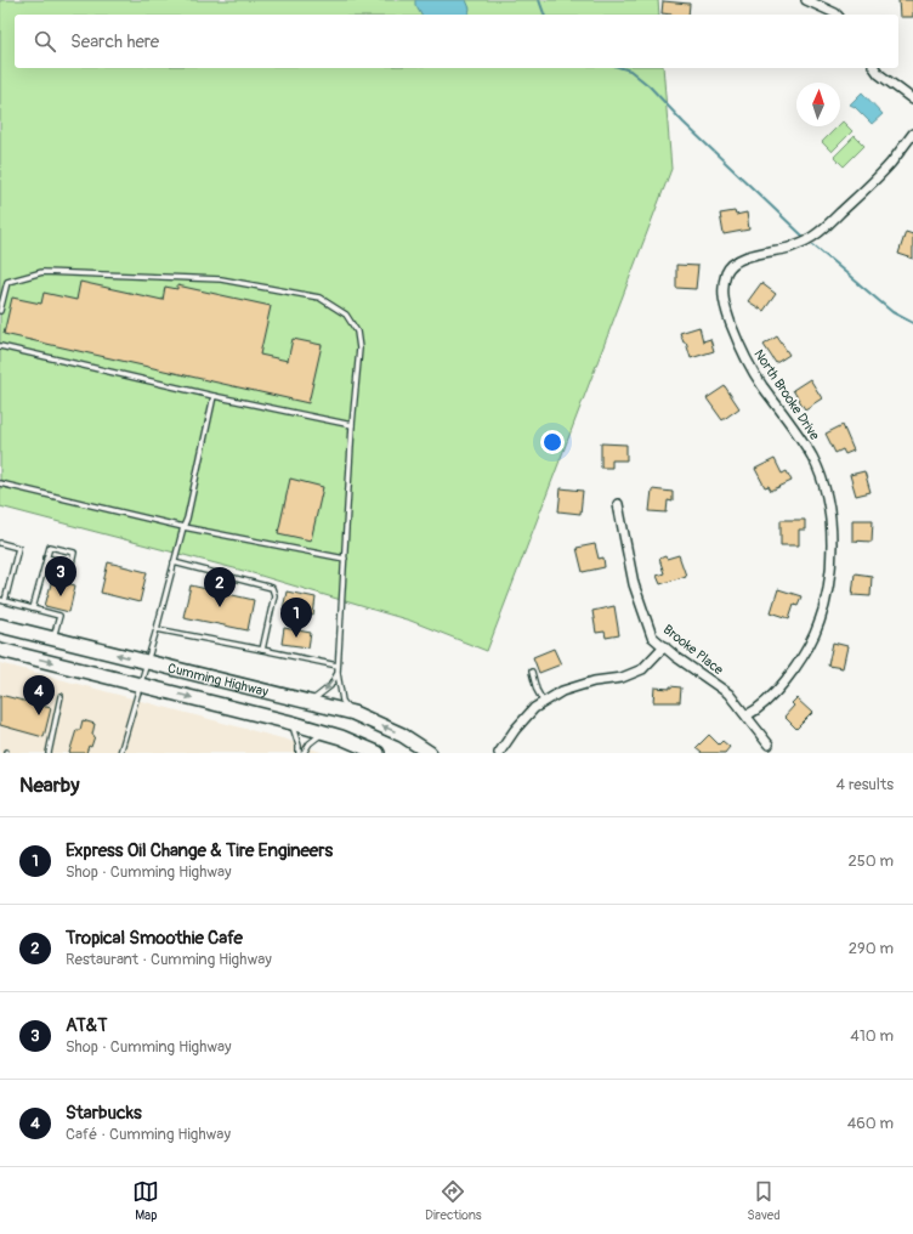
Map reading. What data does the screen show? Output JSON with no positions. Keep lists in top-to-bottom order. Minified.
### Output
{"streets":{"main road":["Cumming Highway"],"street":["North Brooke Drive","Brooke Place"]},"crossings":[["North Brooke Drive","Brooke Place"]],"north":"top","page":{"search":"Search here","pins":["3","2","1","4"],"heading":["Nearby","4 results"],"list":[{"mark":"1","name":"Express Oil Change & Tire Engineers","note":"Shop · Cumming Highway","value":"250 m"},{"mark":"2","name":"Tropical Smoothie Cafe","note":"Restaurant · Cumming Highway","value":"290 m"},{"mark":"3","name":"AT&T","note":"Shop · Cumming Highway","value":"410 m"},{"mark":"4","name":"Starbucks","note":"Café · Cumming Highway","value":"460 m"}],"nav":["Map","Directions","Saved"]}}
